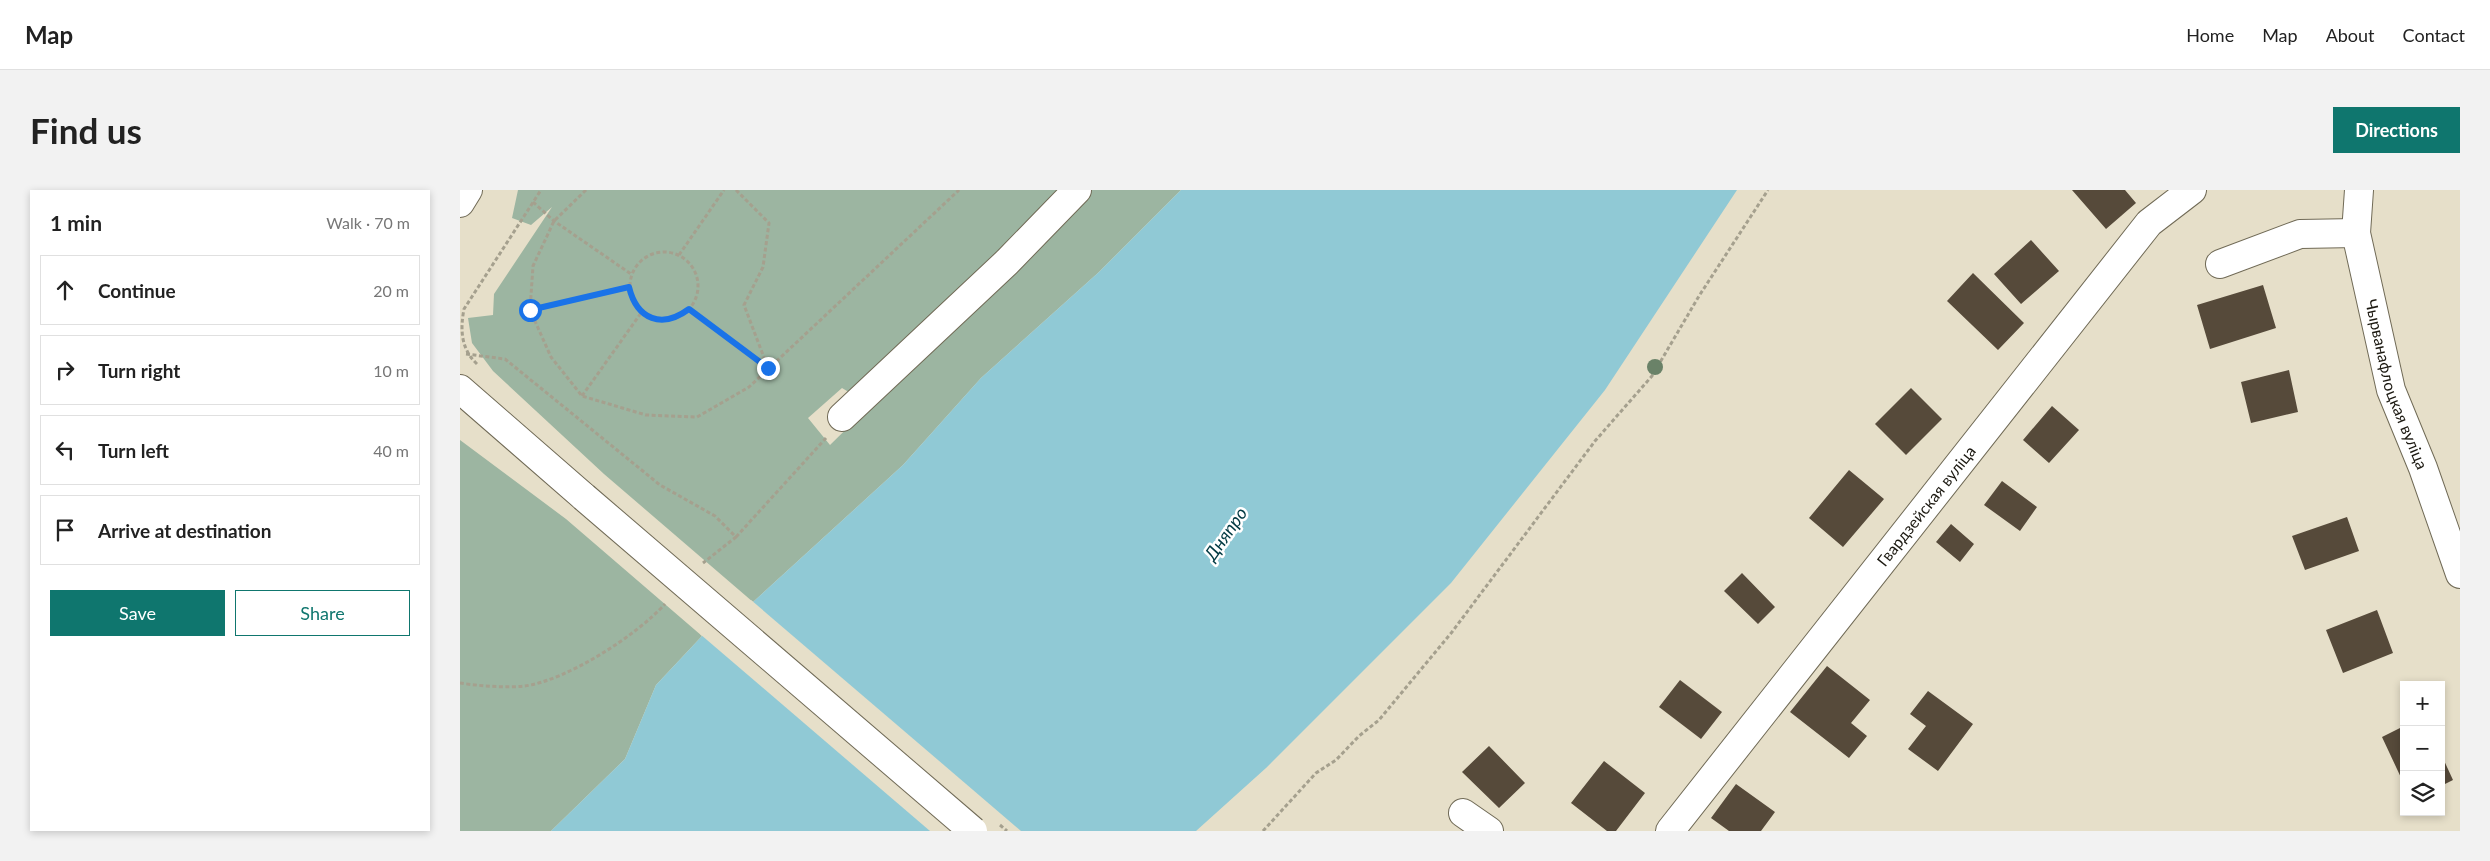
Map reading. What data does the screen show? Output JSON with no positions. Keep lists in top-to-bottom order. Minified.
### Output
{"streets":{"street":["Чырванафлоцкая вуліца","Гвардзейская вуліца"]},"water":["Дняпро"],"page":{"header":"Map","nav":["Home","Map","About","Contact"],"buttons":["Directions",["Save","Share"]],"title":"Find us","heading":["1 min","Walk · 70 m"],"list":[["Continue","20 m"],["Turn right","10 m"],["Turn left","40 m"],"Arrive at destination"],"map_buttons":["+","−"]}}
